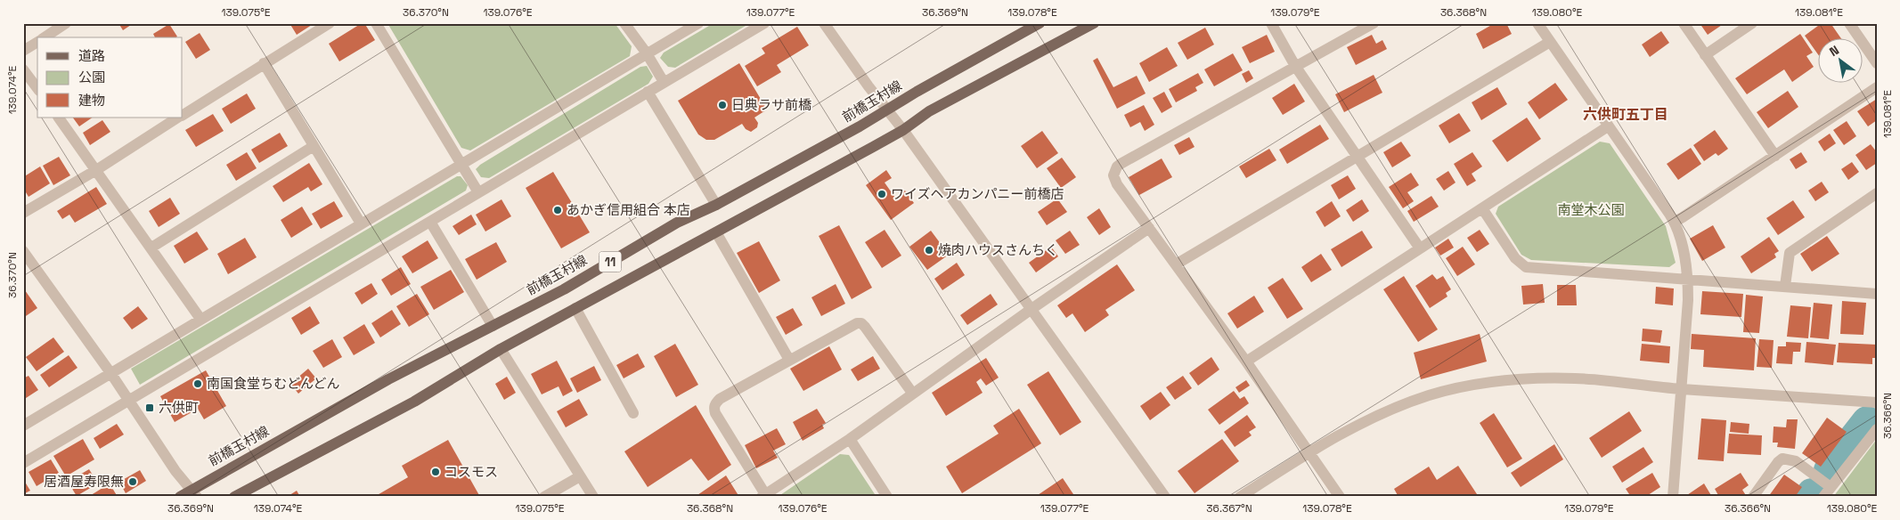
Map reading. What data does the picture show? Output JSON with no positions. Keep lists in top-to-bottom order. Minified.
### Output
{"streets":{"main road":["前橋玉村線","11"]},"districts":["六供町五丁目"],"parks":["南堂木公園"],"places":{"other":["日典ラサ前橋","ワイズヘアカンパニー前橋店","あかぎ信用組合 本店","焼肉ハウスさんちく","南国食堂ちむどんどん","コスモス","居酒屋寿限無"],"transit":["六供町"]},"legend":["道路","公園","建物"],"north":"top left","coordinates":["139.075°E","36.370°N","139.076°E","139.077°E","36.369°N","139.078°E","139.079°E","36.368°N","139.080°E","139.081°E","139.074°E","36.366°N","36.367°N"]}
